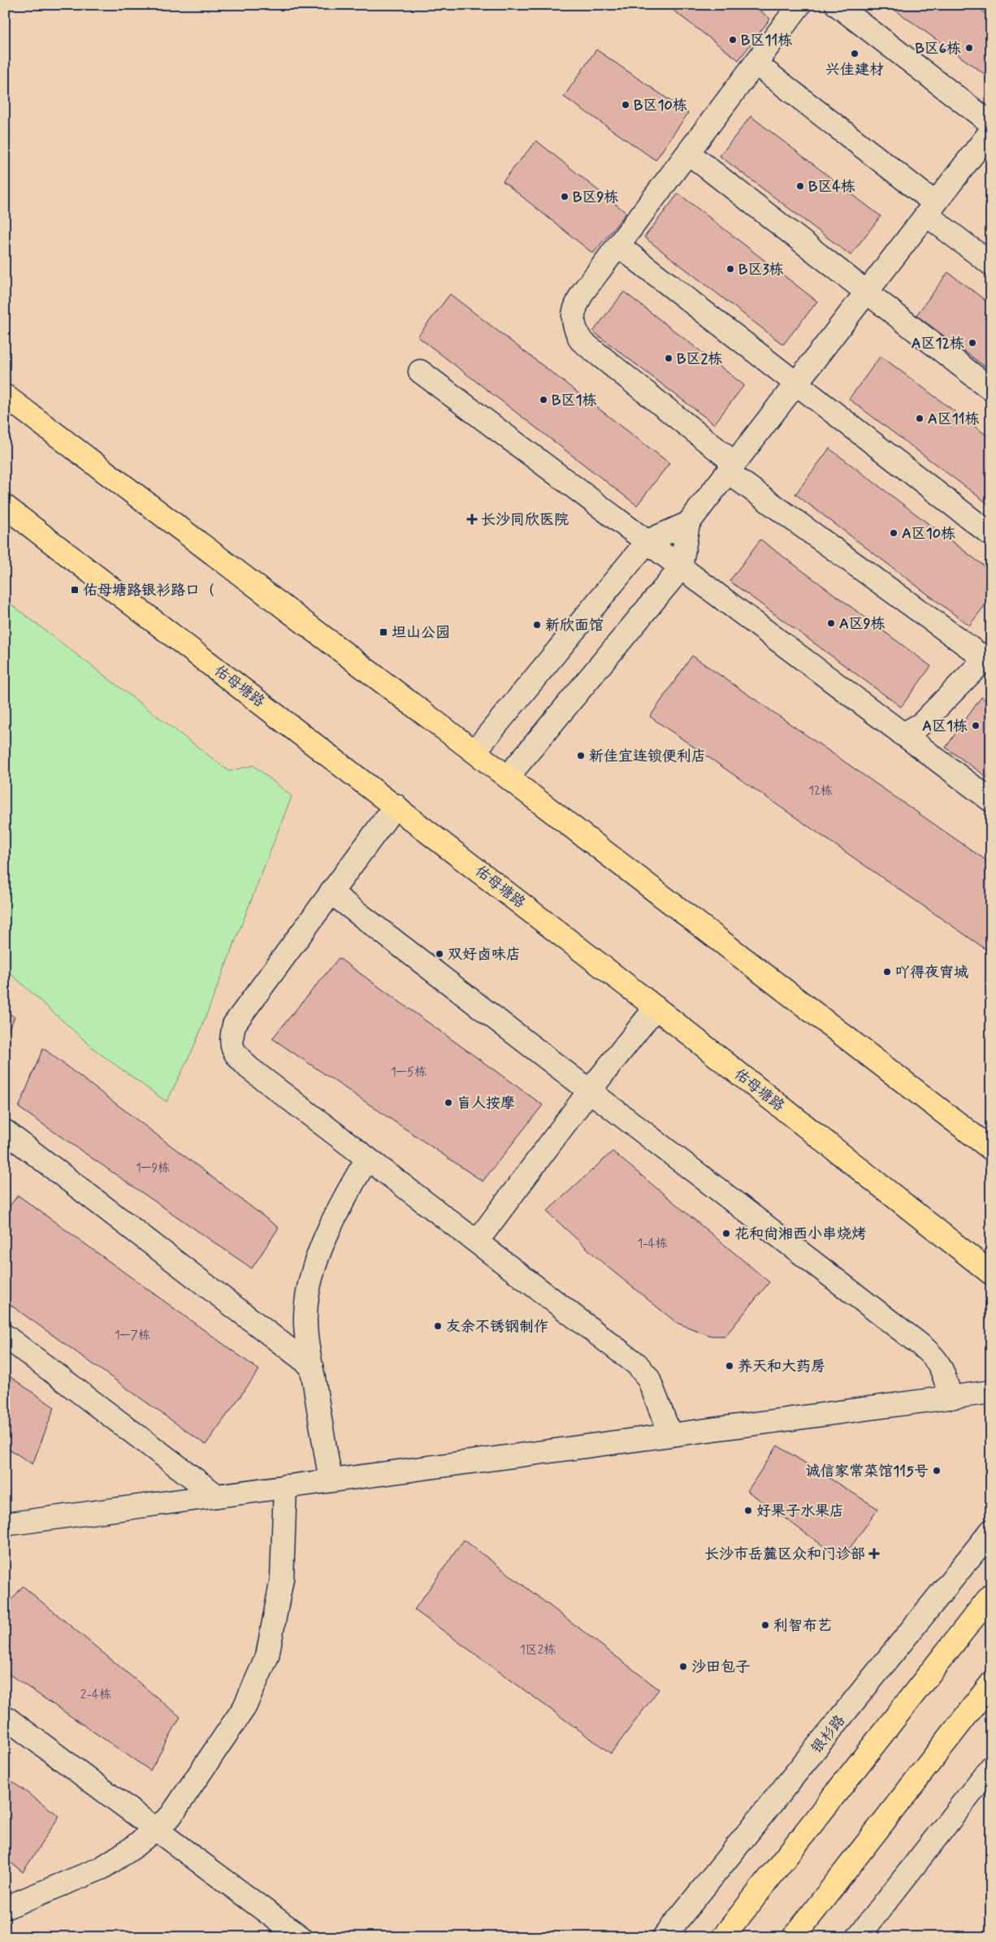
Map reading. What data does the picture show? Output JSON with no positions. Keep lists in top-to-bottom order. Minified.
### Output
{"streets":{"main road":["佑母塘路"],"street":["银杉路"]},"places":{"other":["B区11栋","B区6栋","兴佳建材","B区10栋","B区4栋","B区9栋","B区3栋","A区12栋","B区2栋","B区1栋","A区11栋","A区10栋","A区9栋","新欣面馆","A区1栋","新佳宜连锁便利店","双好卤味店","吖得夜宵城","盲人按摩","花和尚湘西小串烧烤","友余不锈钢制作","养天和大药房","诚信家常菜馆115号","好果子水果店","利智布艺","沙田包子"],"health":["长沙同欣医院","长沙市岳麓区众和门诊部"],"transit":["佑母塘路银衫路口（","坦山公园"]},"house_numbers":["12栋","1—5栋","1—9栋","1-4栋","1—7栋","1区2栋","2-4栋"]}
